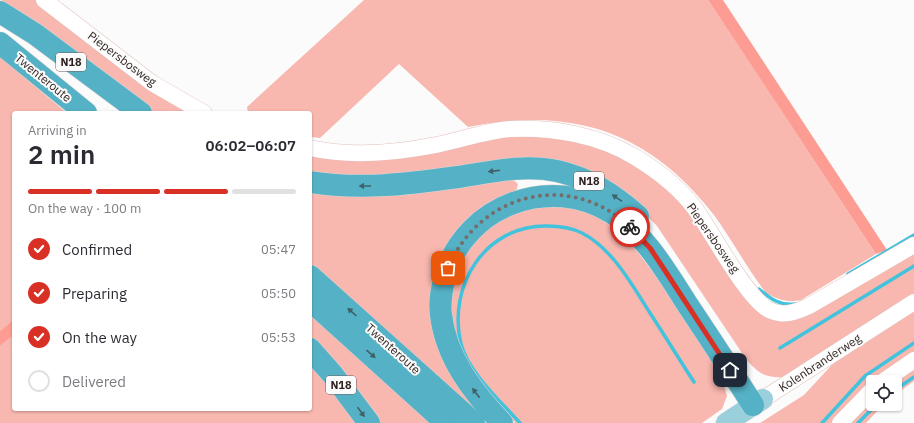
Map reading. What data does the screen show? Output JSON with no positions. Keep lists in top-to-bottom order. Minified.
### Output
{"streets":{"highway":["N18","Twenteroute"],"main road":["Kolenbranderweg"],"street":["Piepersbosweg"]},"crossings":[["N18","Twenteroute"],["N18","Kolenbranderweg"]],"page":{"heading":["2 min","Arriving in","06:02–06:07"],"bar":"On the way · 100 m","list":[["Confirmed","05:47"],["Preparing","05:50"],["On the way","05:53"],"Delivered"]}}
